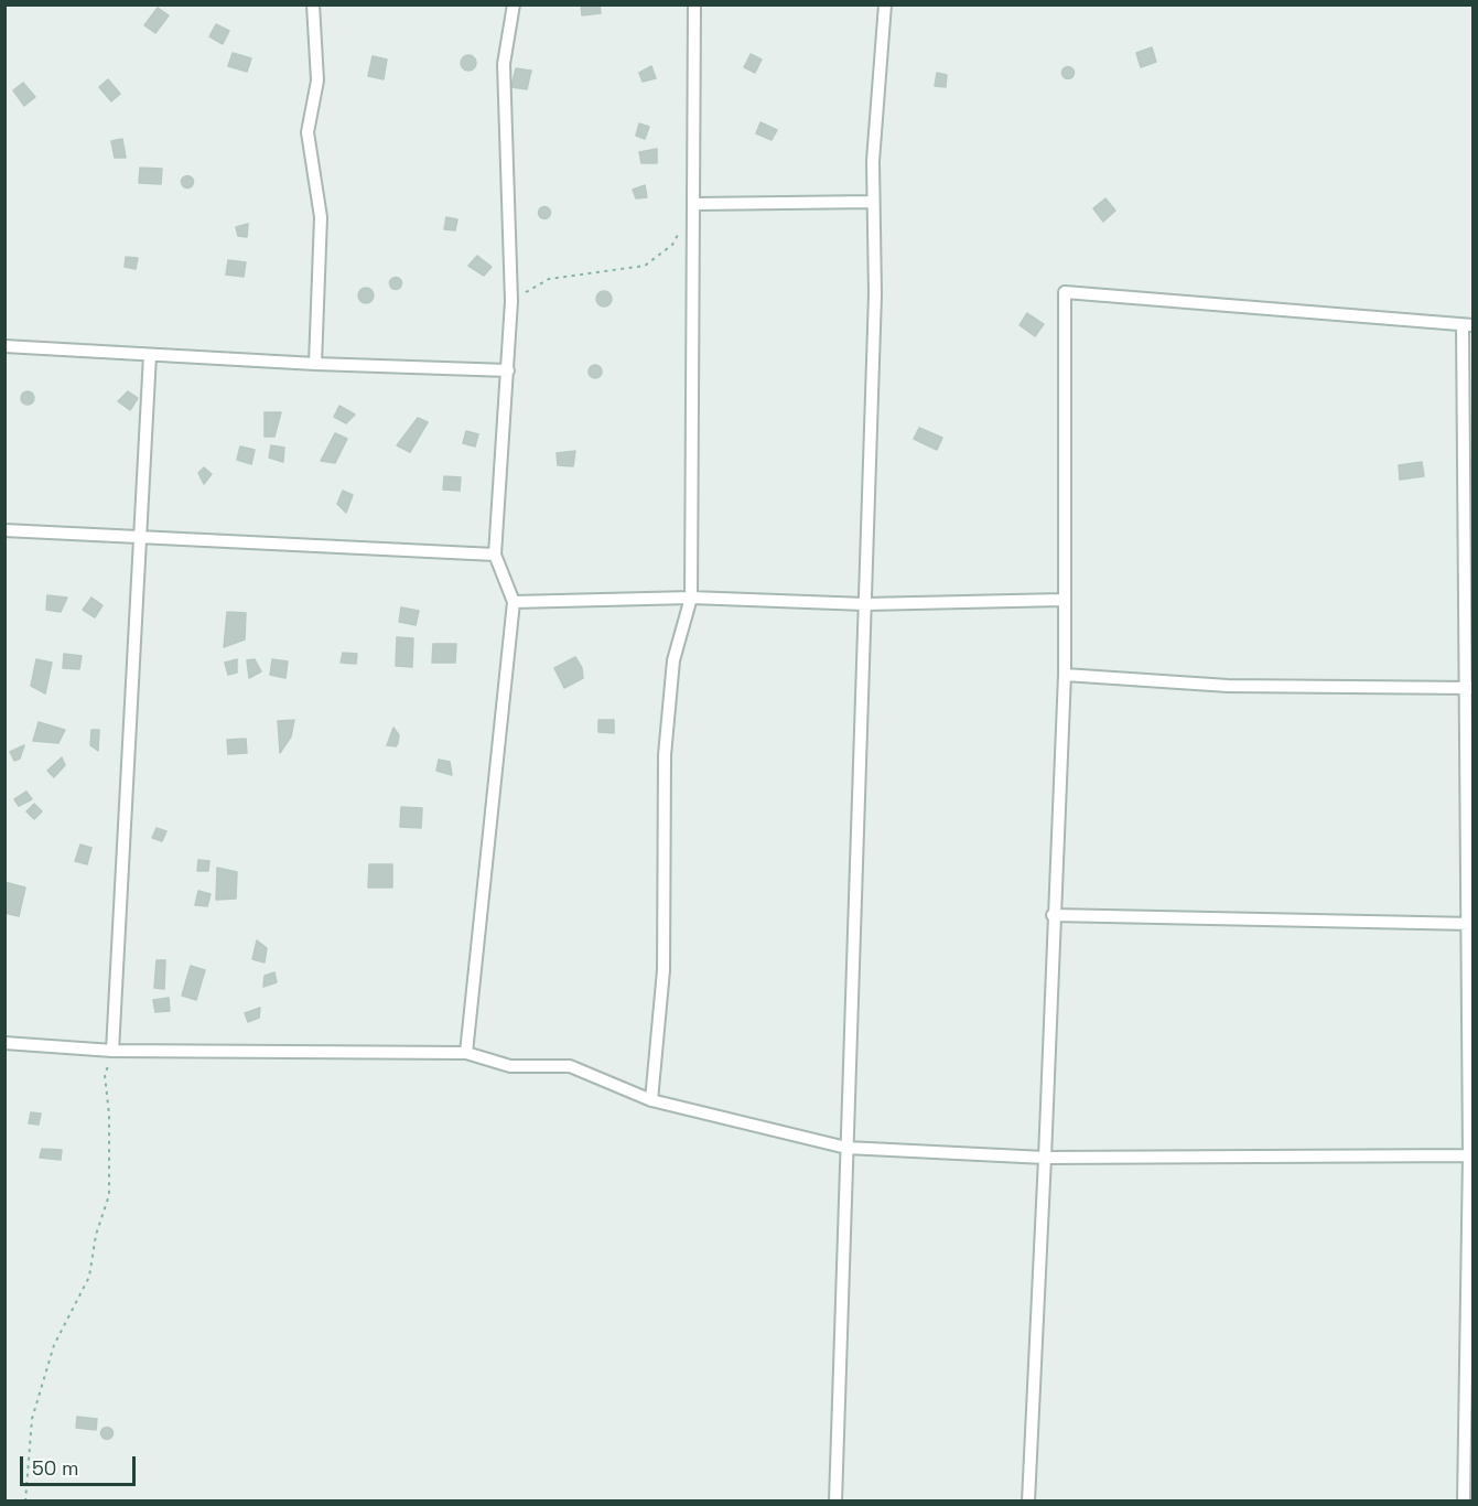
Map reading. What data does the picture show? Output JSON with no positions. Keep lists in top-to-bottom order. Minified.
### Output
{"scale_bar":"50 m"}
